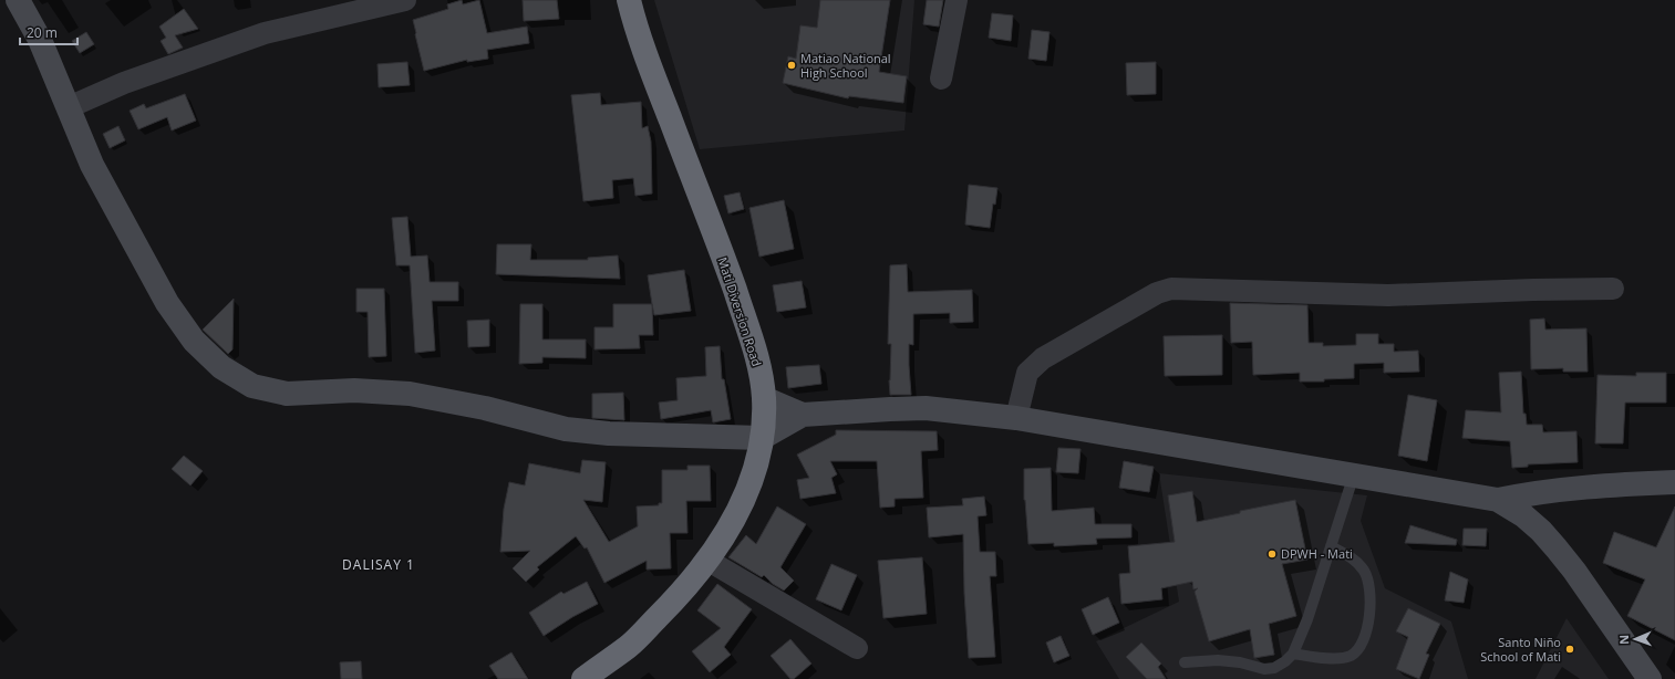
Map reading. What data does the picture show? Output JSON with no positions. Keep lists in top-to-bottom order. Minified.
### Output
{"streets":{"highway":["Mati Diversion Road"]},"districts":["DALISAY 1"],"places":["Matiao National High School","DPWH - Mati","Santo Niño School of Mati"],"scale_bar":"20 m","north":"left"}
